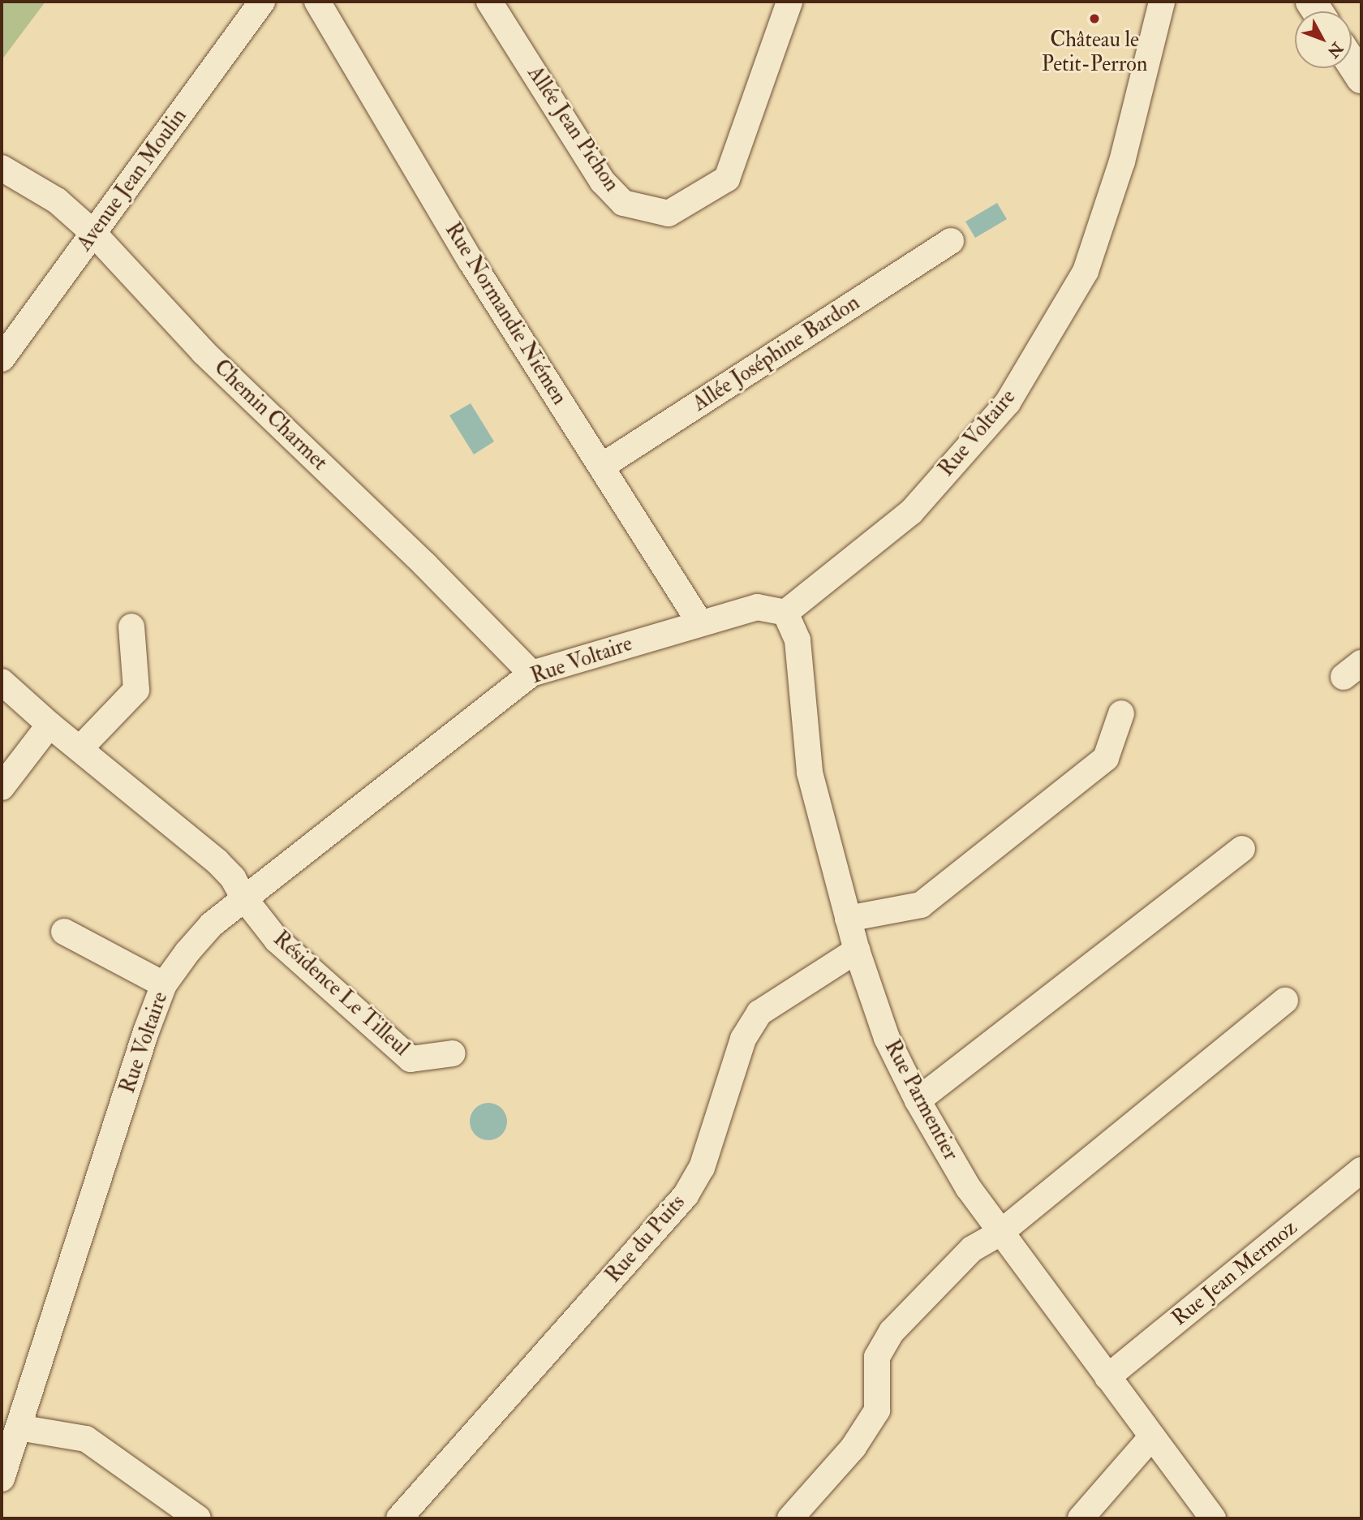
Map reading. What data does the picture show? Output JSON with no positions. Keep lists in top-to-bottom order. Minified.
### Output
{"streets":{"street":["Allée Jean Pichon","Avenue Jean Moulin","Rue Normandie Niémen","Allée Joséphine Bardon","Chemin Charmet","Rue Voltaire","Résidence Le Tilleul","Rue Parmentier","Rue du Puits","Rue Jean Mermoz"]},"crossings":[["Avenue Jean Moulin","Chemin Charmet"],["Rue Normandie Niémen","Allée Joséphine Bardon"],["Rue Normandie Niémen","Rue Voltaire"],["Chemin Charmet","Rue Voltaire"],["Rue Voltaire","Résidence Le Tilleul"],["Rue Voltaire","Rue Parmentier"],["Rue Parmentier","Rue du Puits"],["Rue Parmentier","Rue Jean Mermoz"]],"places":["Château le Petit-Perron"],"north":"bottom right"}
